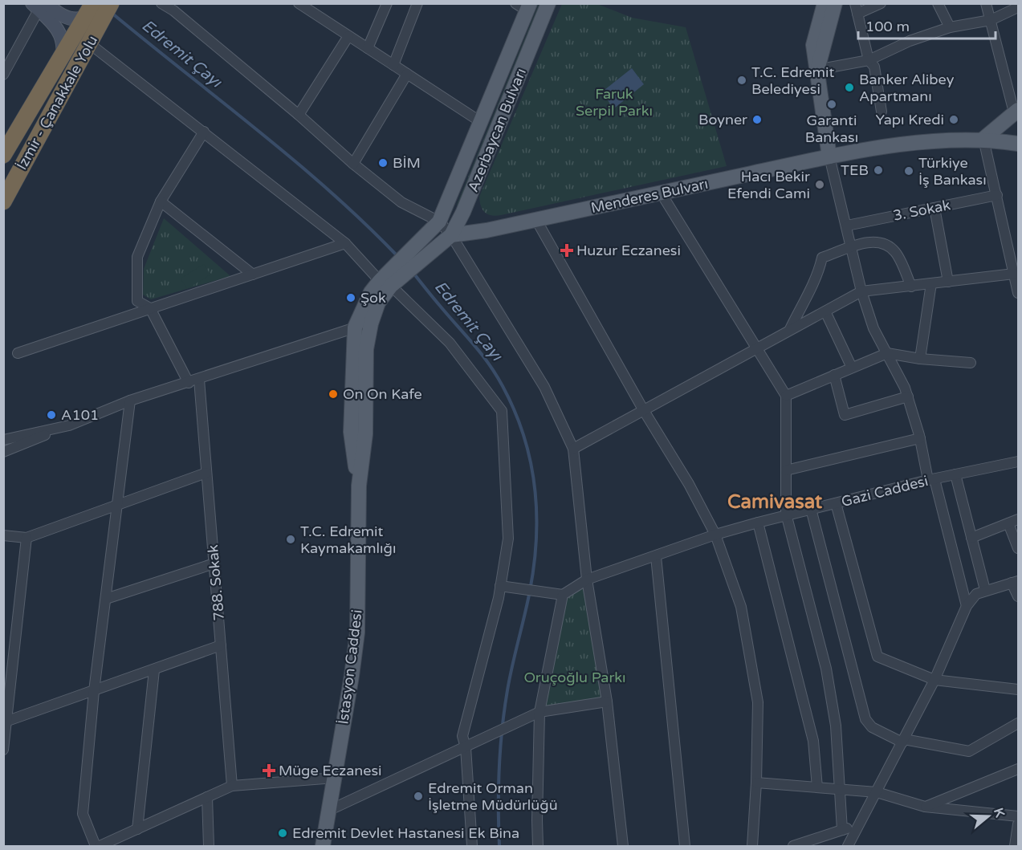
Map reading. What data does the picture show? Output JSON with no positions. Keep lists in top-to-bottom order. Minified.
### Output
{"streets":{"highway":["İzmir - Çanakkale Yolu"],"main road":["Azerbaycan Bulvarı","Menderes Bulvarı","İstasyon Caddesi"],"street":["3. Sokak","Gazi Caddesi","788. Sokak"]},"crossings":[["Azerbaycan Bulvarı","Menderes Bulvarı"]],"districts":["Camivasat"],"water":["Edremit Çayı"],"parks":["Faruk Serpil Parkı","Oruçoğlu Parkı"],"places":{"other":["T.C. Edremit Belediyesi","Banker Alibey Apartmanı","Garanti Bankası","Boyner","Yapı Kredi","BİM","TEB","Türkiye İş Bankası","Hacı Bekir Efendi Cami","Şok","On On Kafe","A101","T.C. Edremit Kaymakamlığı","Edremit Orman İşletme Müdürlüğü","Edremit Devlet Hastanesi Ek Bina"],"health":["Huzur Eczanesi","Müge Eczanesi"]},"scale_bar":"100 m","north":"right"}
